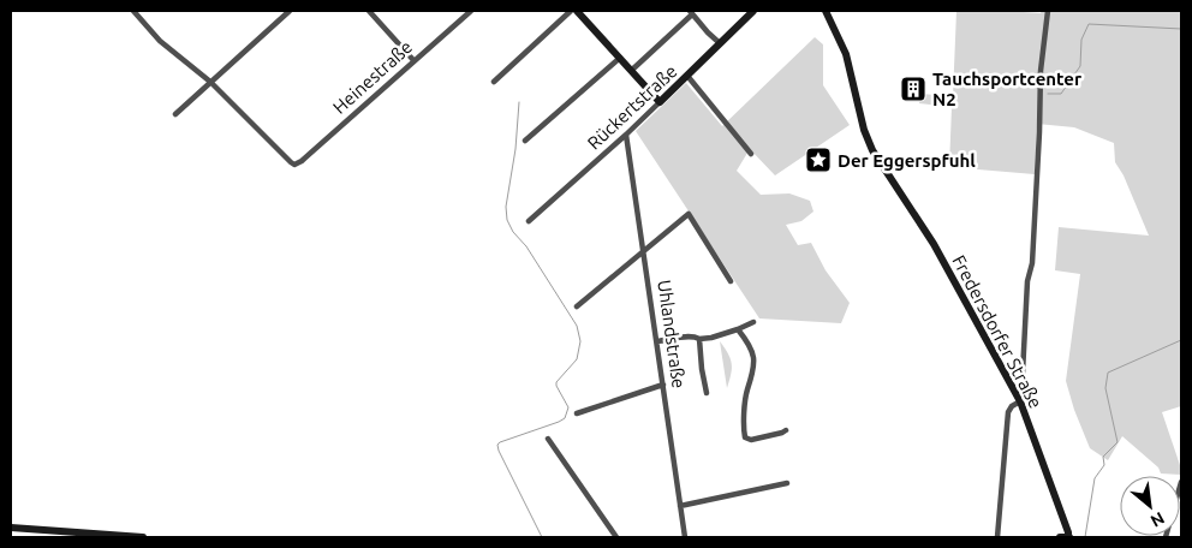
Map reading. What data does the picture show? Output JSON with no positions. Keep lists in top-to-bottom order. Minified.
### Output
{"streets":{"street":["Heinestraße","Rückertstraße","Fredersdorfer Straße","Uhlandstraße"]},"crossings":[["Rückertstraße","Uhlandstraße"]],"places":{"building":["Tauchsportcenter N2"],"place":["Der Eggerspfuhl"]},"north":"bottom right"}
